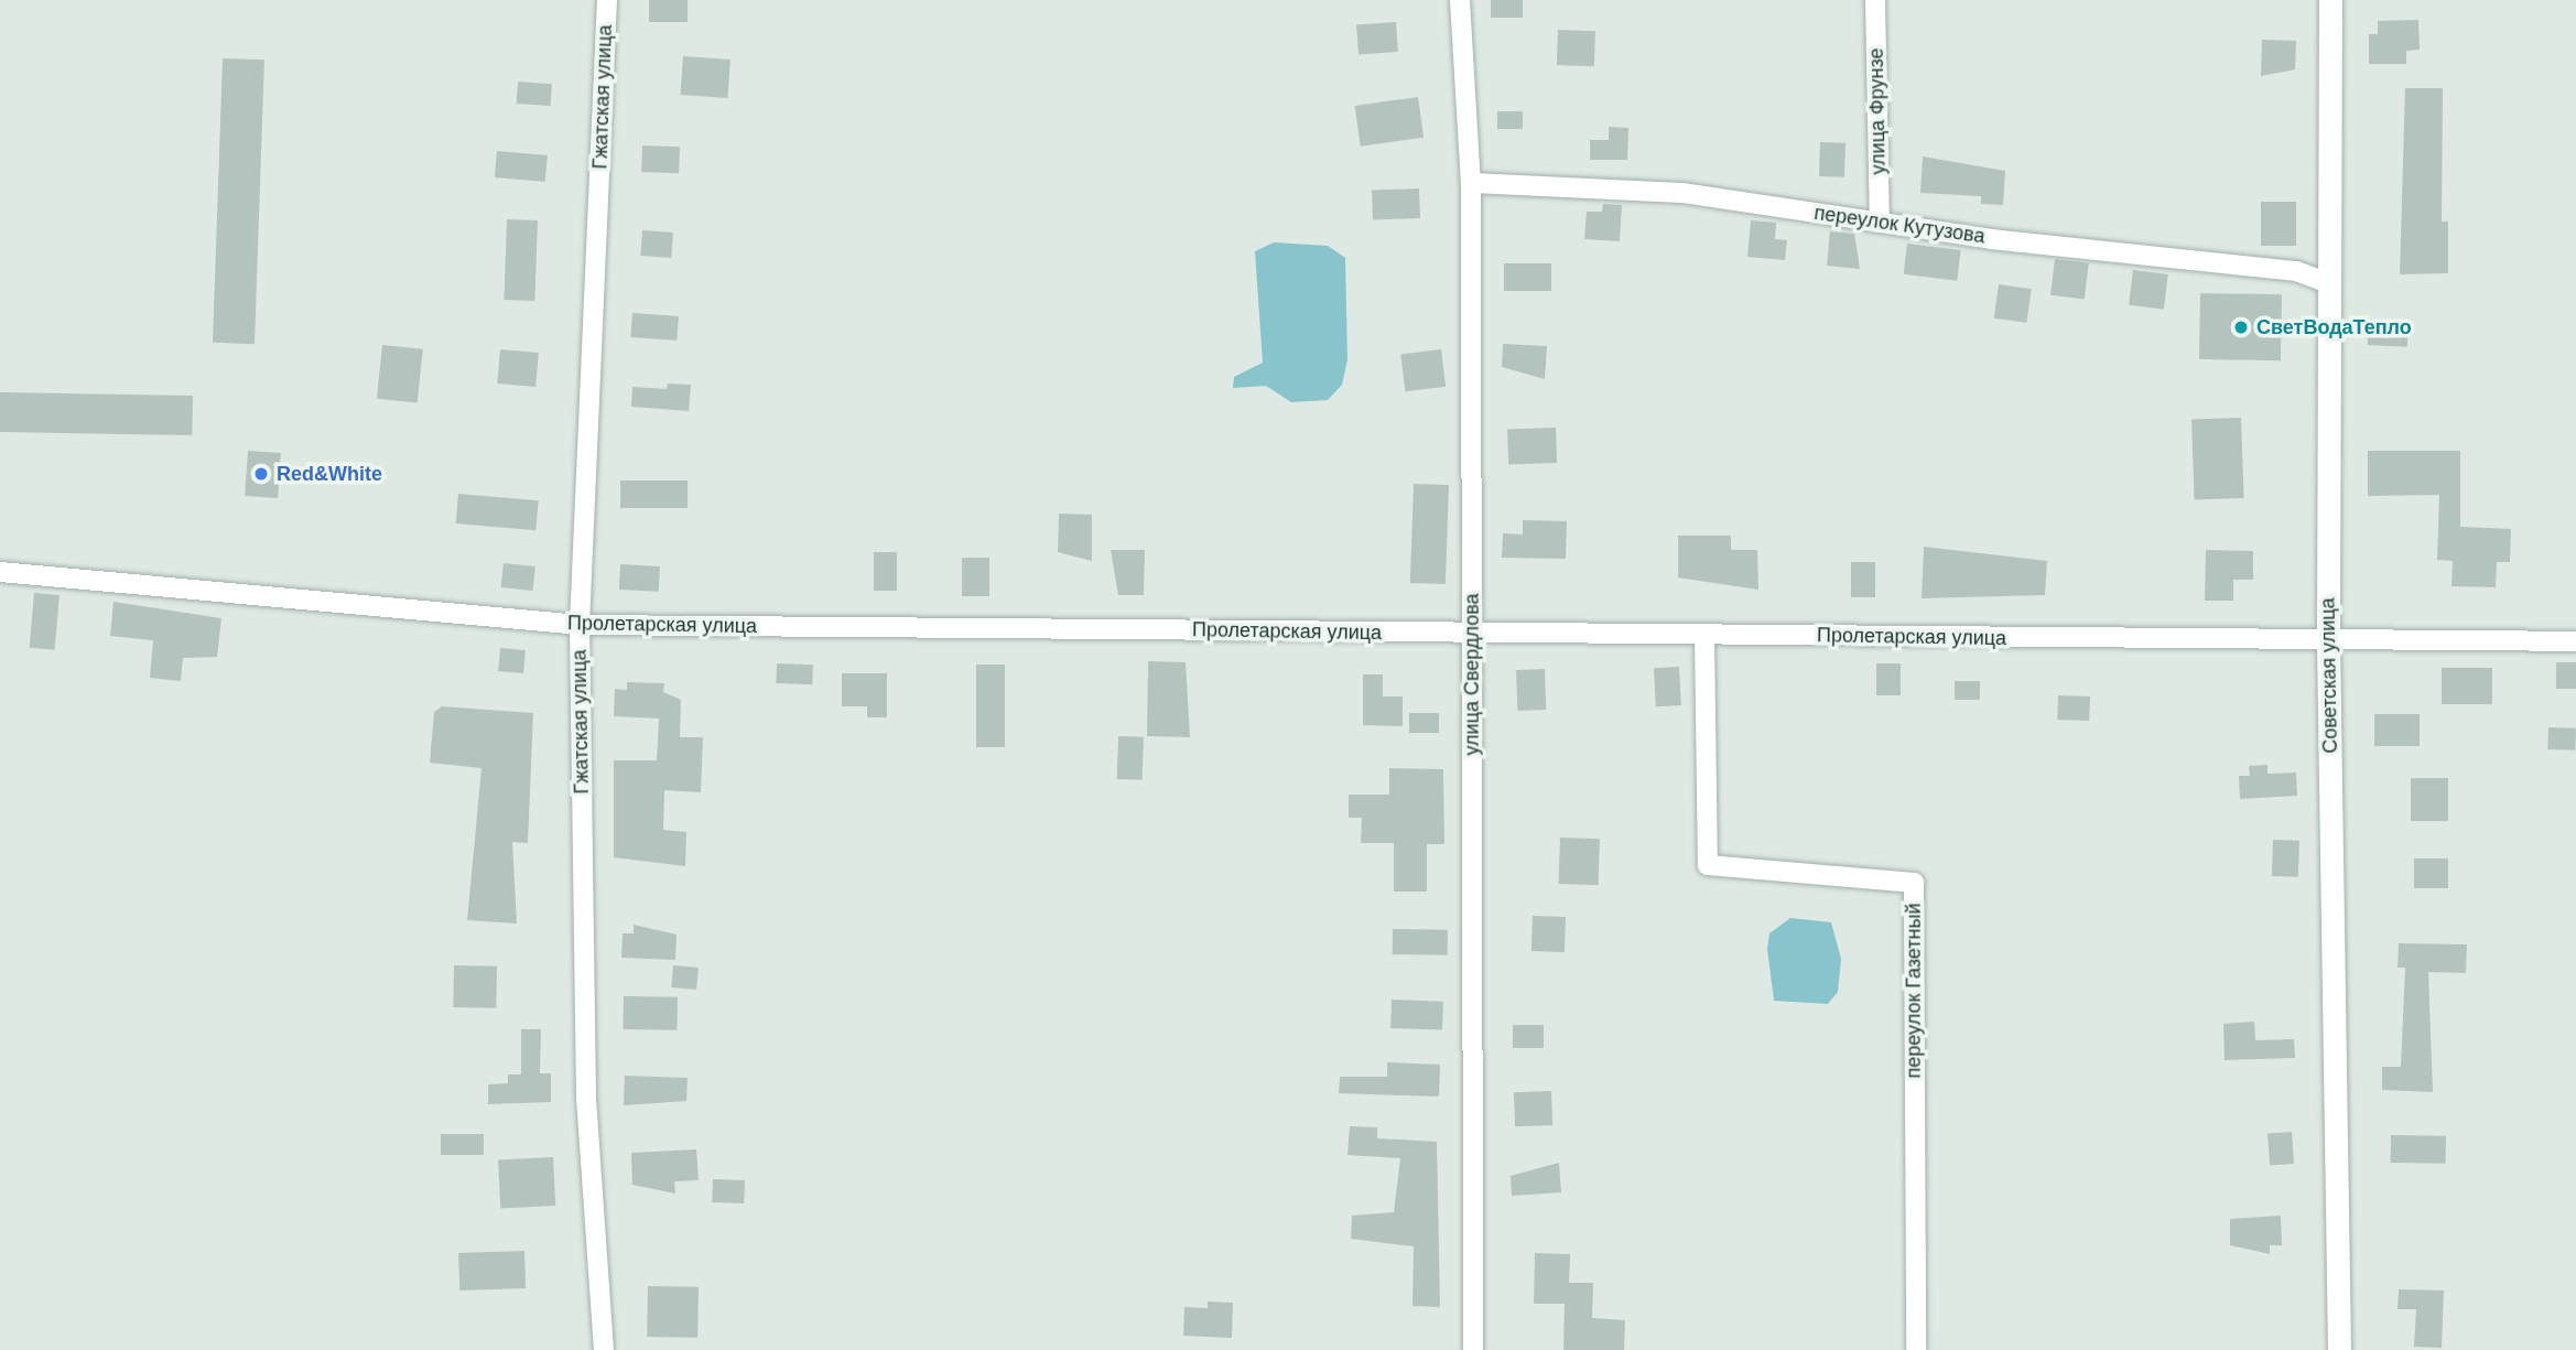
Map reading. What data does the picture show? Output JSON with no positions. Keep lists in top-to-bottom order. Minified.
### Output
{"streets":{"main road":["Советская улица"],"street":["Гжатская улица","улица Фрунзе","переулок Кутузова","Пролетарская улица","улица Свердлова","переулок Газетный"]},"crossings":[["Гжатская улица","Пролетарская улица"],["улица Фрунзе","переулок Кутузова"],["переулок Кутузова","улица Свердлова"],["переулок Кутузова","Советская улица"],["Пролетарская улица","улица Свердлова"],["Пролетарская улица","Советская улица"],["Пролетарская улица","переулок Газетный"]],"places":["СветВодаТепло","Red&White"]}
